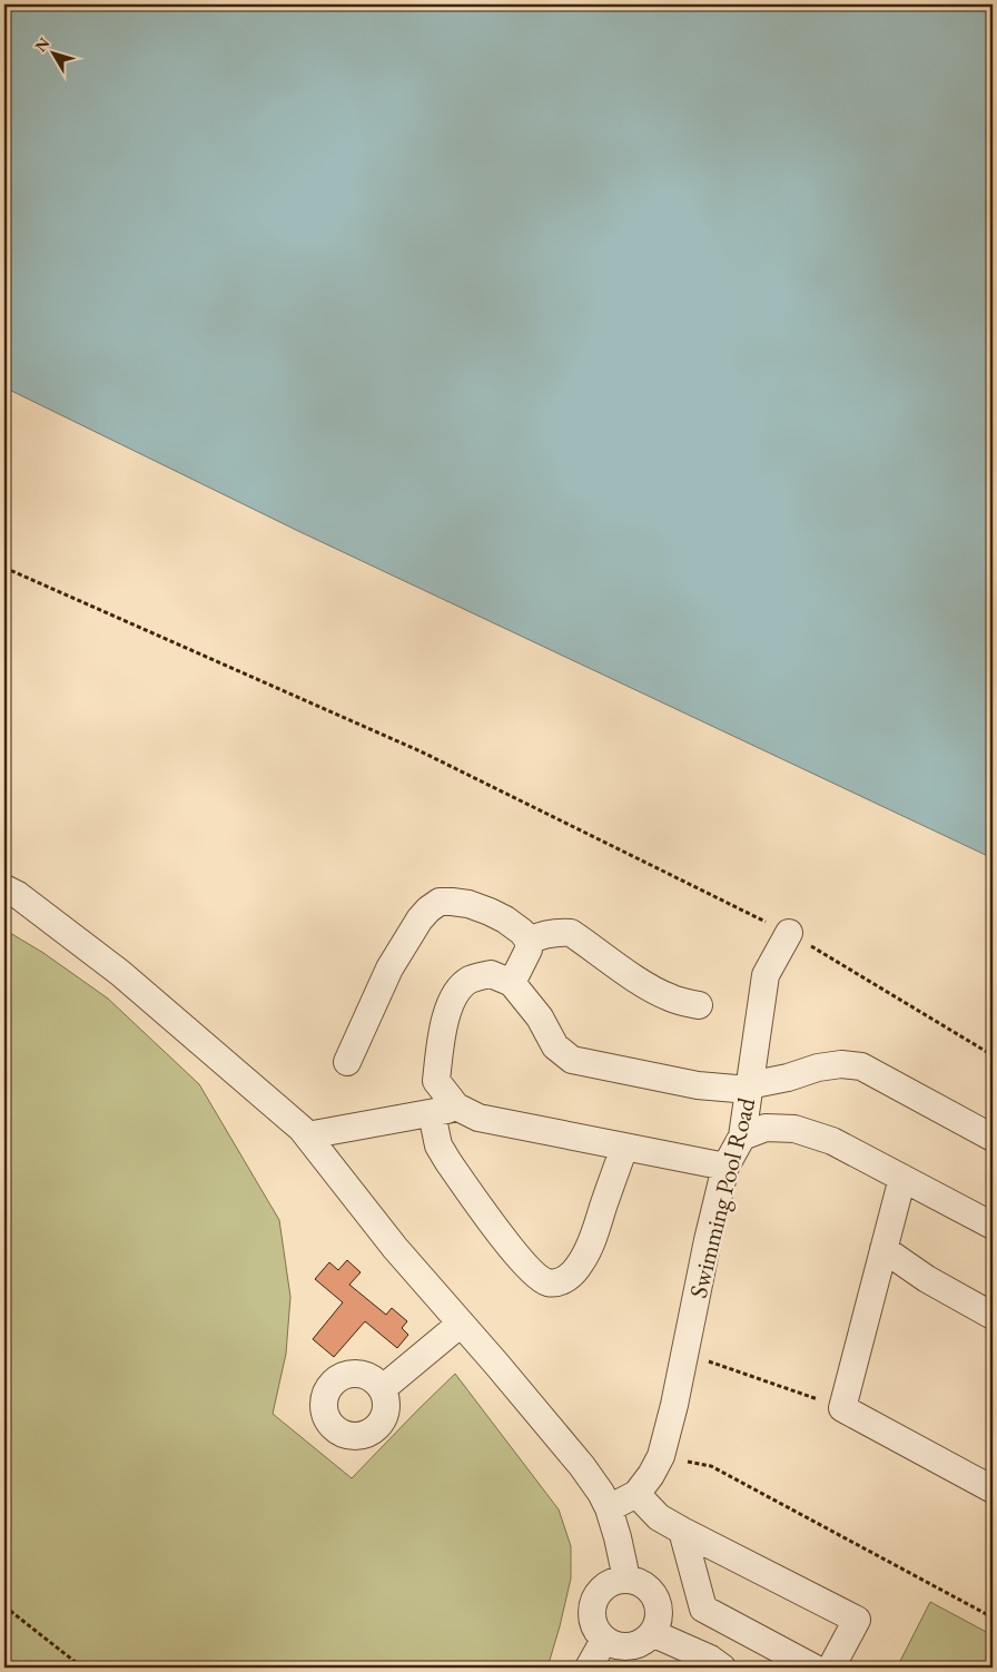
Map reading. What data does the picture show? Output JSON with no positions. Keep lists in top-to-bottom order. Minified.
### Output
{"streets":{"street":["Swimming Pool Road"]},"north":"top left"}
